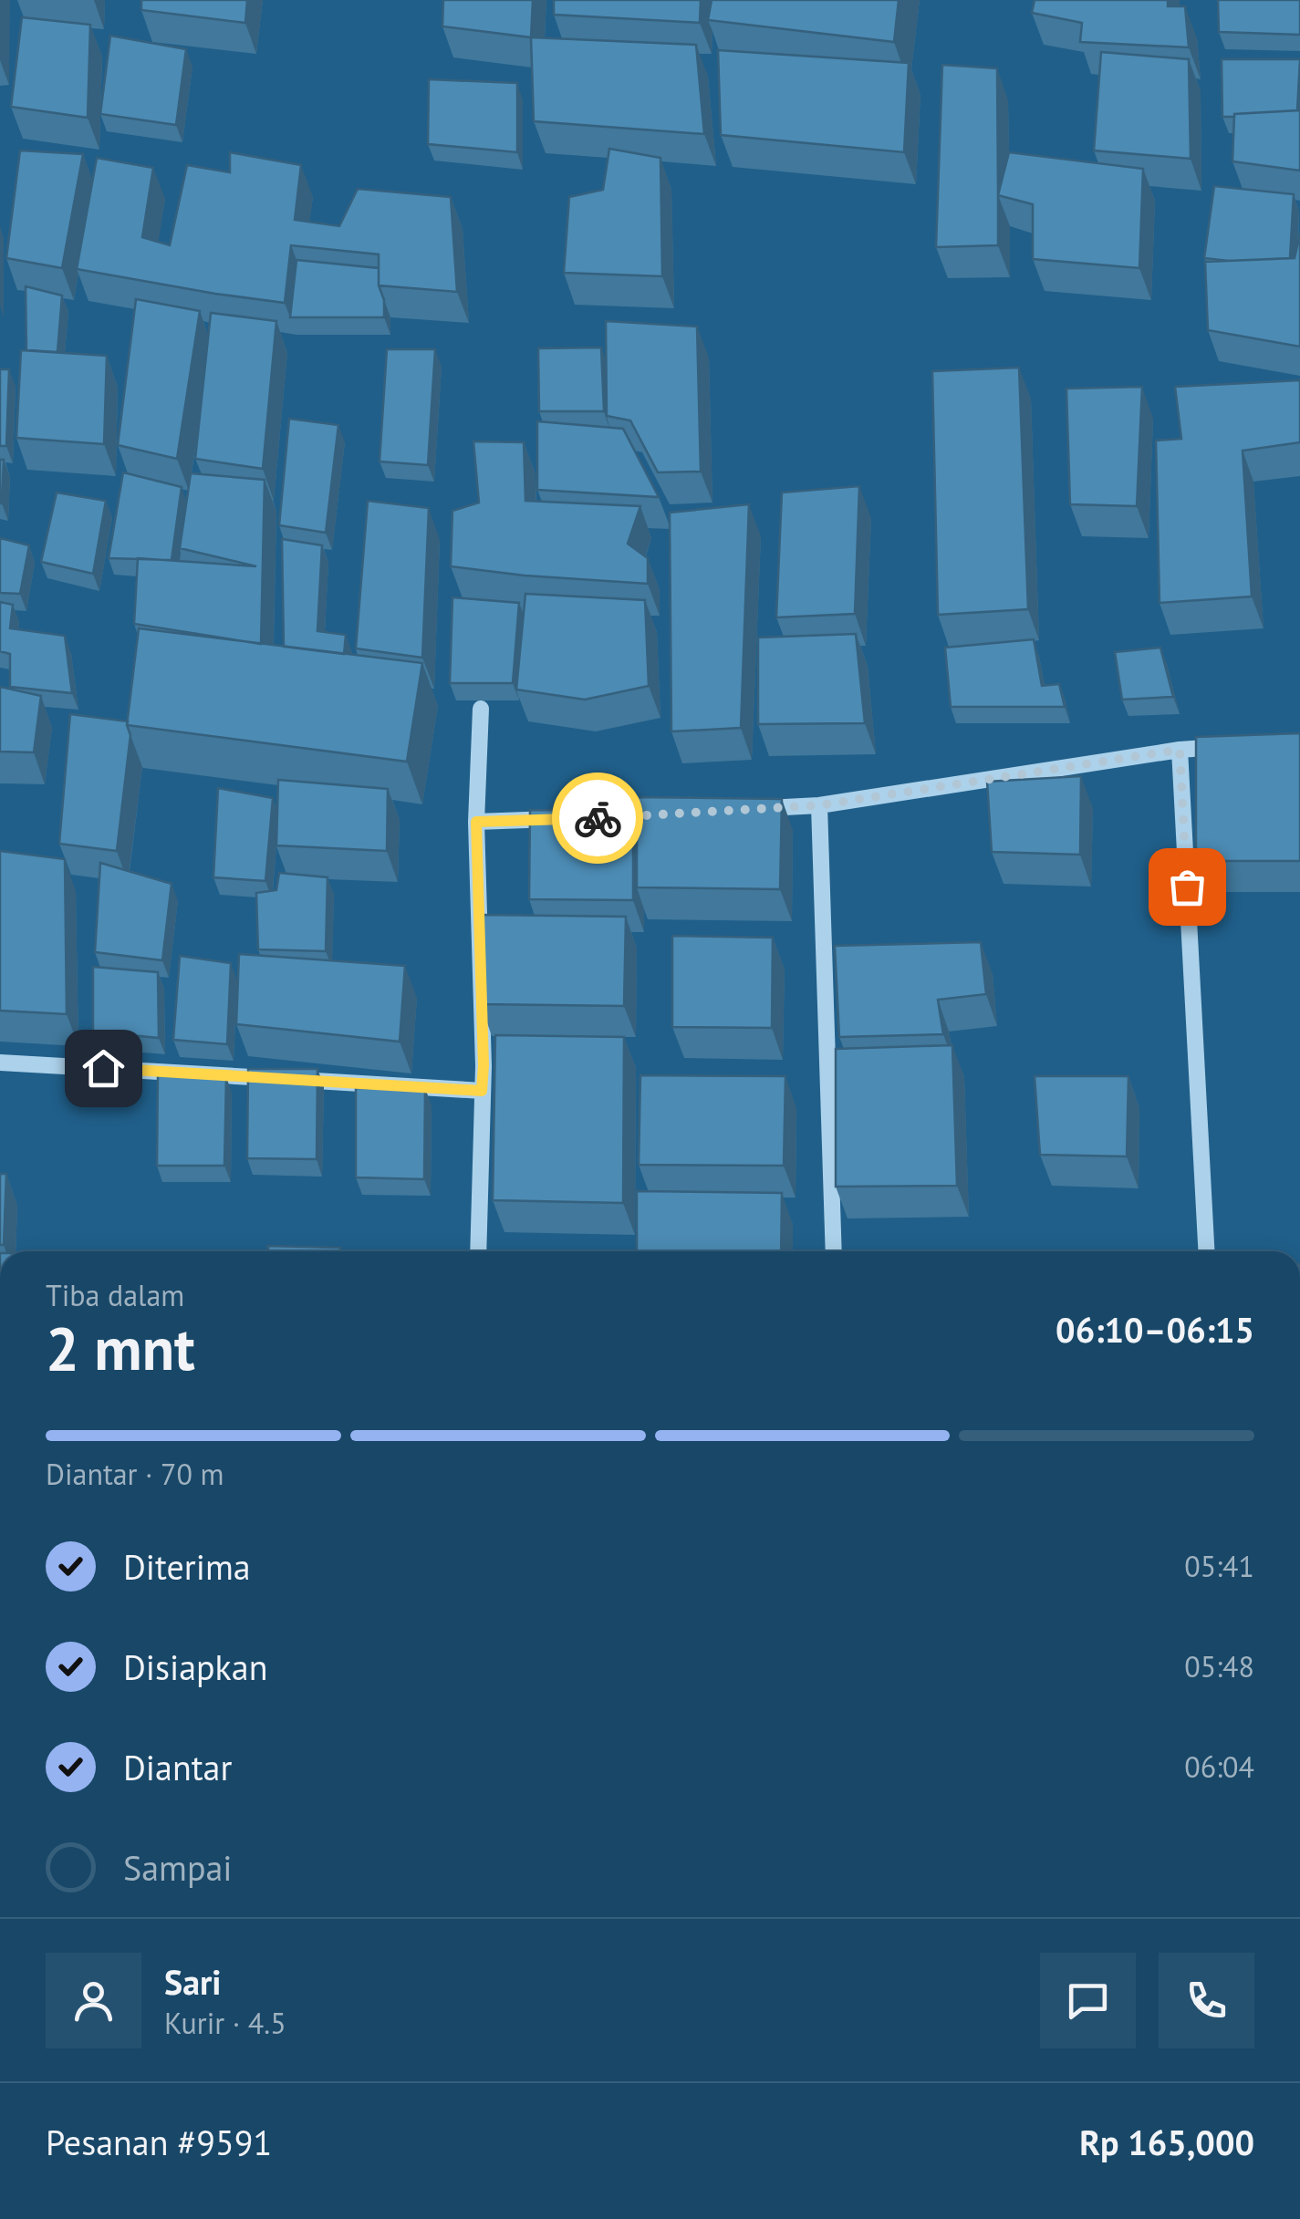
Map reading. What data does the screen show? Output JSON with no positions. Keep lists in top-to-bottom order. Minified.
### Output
{"page":{"heading":["2 mnt","Tiba dalam","06:10–06:15"],"panel":["Sari","Kurir · 4.5","Pesanan #9591","Rp 165,000"],"bar":"Diantar · 70 m","list":[["Diterima","05:41"],["Disiapkan","05:48"],["Diantar","06:04"],"Sampai"]}}
